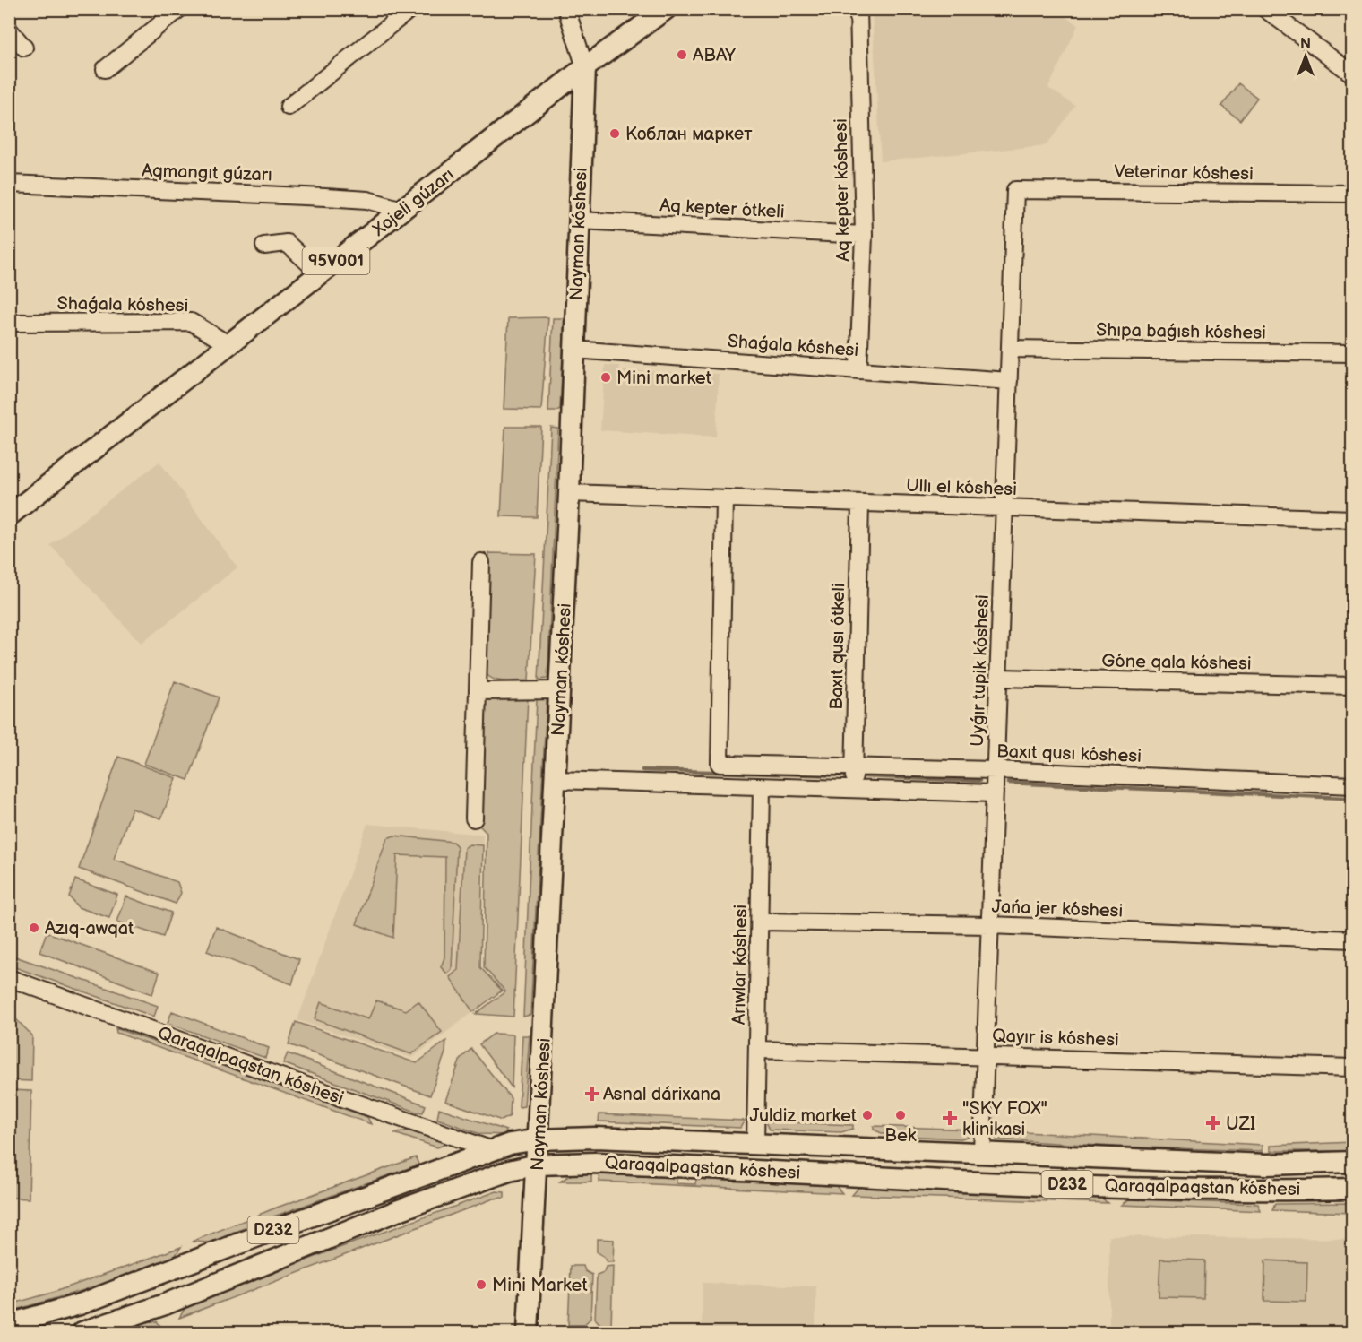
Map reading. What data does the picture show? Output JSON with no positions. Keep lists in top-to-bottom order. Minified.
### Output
{"streets":{"main road":["Xojeli gúzarı","Nayman kóshesi","95V001","Qaraqalpaqstan kóshesi","D232"],"street":["Aqmangıt gúzarı","Veterinar kóshesi","Aq kepter kóshesi","Aq kepter ótkeli","Shaǵala kóshesi","Shıpa baǵısh kóshesi","Ullı el kóshesi","Baxıt qusı ótkeli","Góne qala kóshesi","Uyǵır tupik kóshesi","Baxıt qusı kóshesi","Jańa jer kóshesi","Arıwlar kóshesi","Qayır is kóshesi"]},"crossings":[["Aqmangıt gúzarı","Xojeli gúzarı"],["Veterinar kóshesi","Uyǵır tupik kóshesi"],["Aq kepter kóshesi","Aq kepter ótkeli"],["Aq kepter kóshesi","Shaǵala kóshesi"],["Xojeli gúzarı","Nayman kóshesi"],["Xojeli gúzarı","Shaǵala kóshesi"],["Aq kepter ótkeli","Nayman kóshesi"],["Nayman kóshesi","Shaǵala kóshesi"],["Nayman kóshesi","Ullı el kóshesi"],["Nayman kóshesi","Qaraqalpaqstan kóshesi"],["Shaǵala kóshesi","Uyǵır tupik kóshesi"],["Shıpa baǵısh kóshesi","Uyǵır tupik kóshesi"],["Ullı el kóshesi","Baxıt qusı ótkeli"],["Ullı el kóshesi","Uyǵır tupik kóshesi"],["Ullı el kóshesi","Baxıt qusı kóshesi"],["Baxıt qusı ótkeli","Baxıt qusı kóshesi"],["Góne qala kóshesi","Uyǵır tupik kóshesi"],["Uyǵır tupik kóshesi","Baxıt qusı kóshesi"],["Uyǵır tupik kóshesi","Jańa jer kóshesi"],["Uyǵır tupik kóshesi","Qayır is kóshesi"],["Uyǵır tupik kóshesi","Qaraqalpaqstan kóshesi"],["Jańa jer kóshesi","Arıwlar kóshesi"],["Arıwlar kóshesi","Qayır is kóshesi"],["Arıwlar kóshesi","Qaraqalpaqstan kóshesi"]],"places":{"other":["ABAY","Коблан маркет","Mini market","Azıq-awqat","Juldiz market","Bek","Mini Market"],"health":["Asnal dárixana","\"SKY FOX\" klinikasi","UZI"]},"north":"top"}
